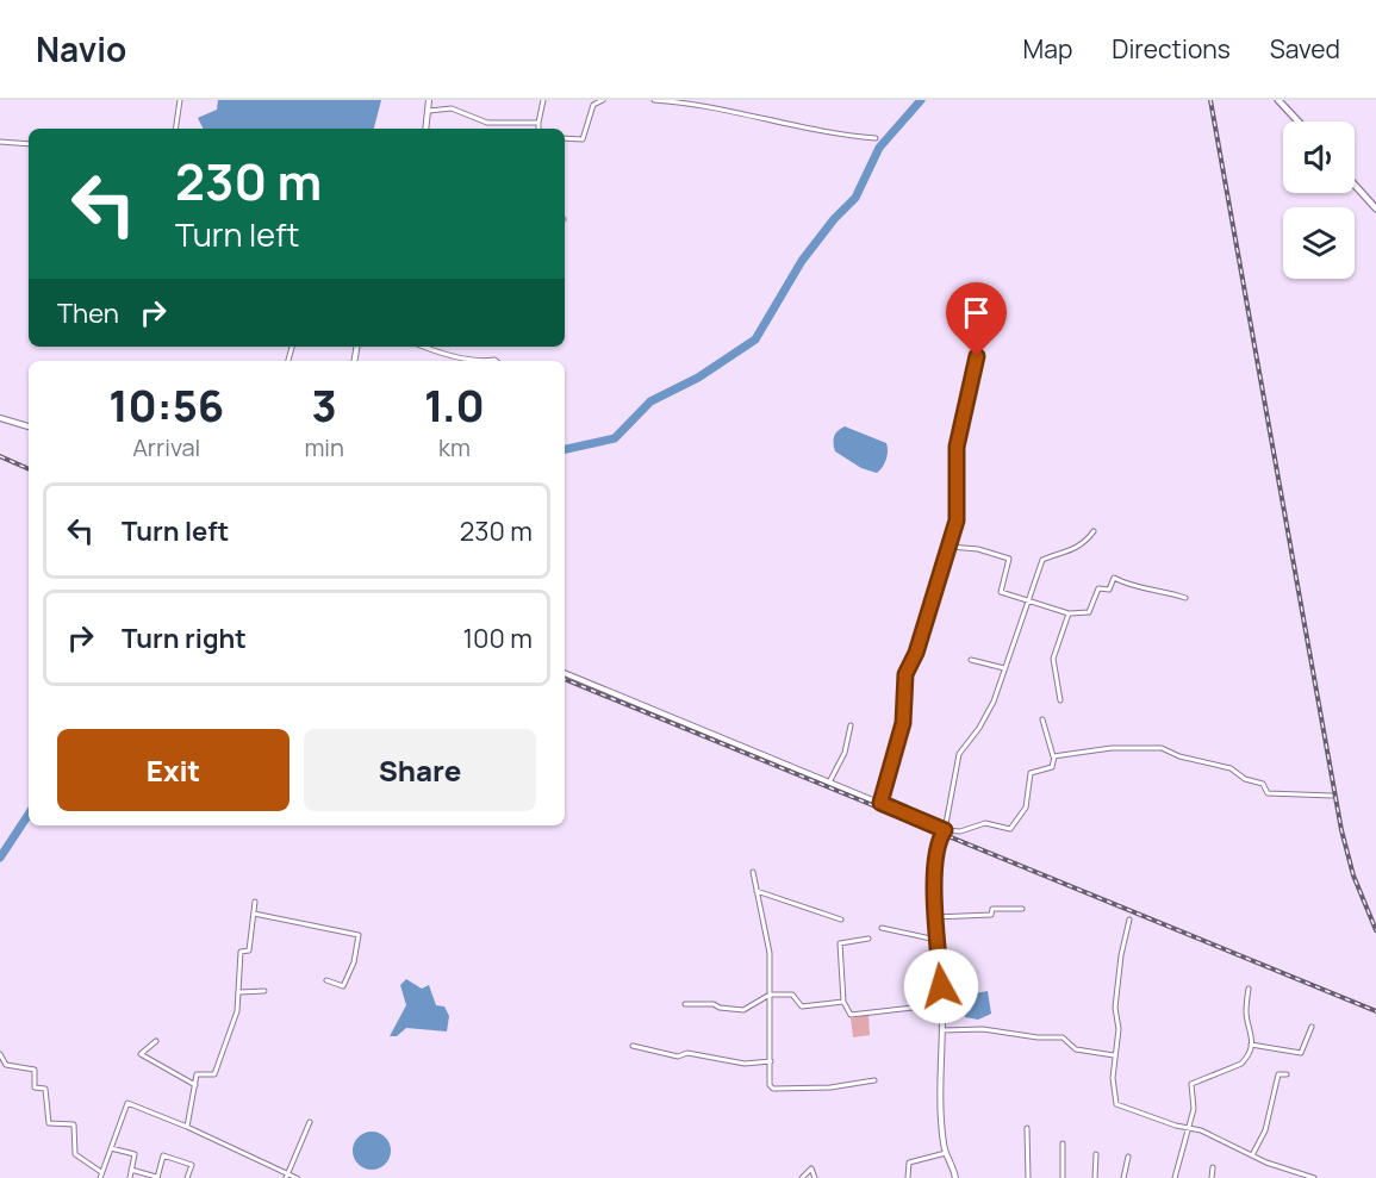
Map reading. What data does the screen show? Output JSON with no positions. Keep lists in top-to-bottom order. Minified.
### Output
{"page":{"header":"Navio","nav":["Map","Directions","Saved"],"turn":["230 m","Turn left"],"then":"Then","eta":["10:56","Arrival","3","min","1.0","km"],"list":[{"name":"Turn left","value":"230 m"},{"name":"Turn right","value":"100 m"}],"buttons":["Exit","Share"]}}
